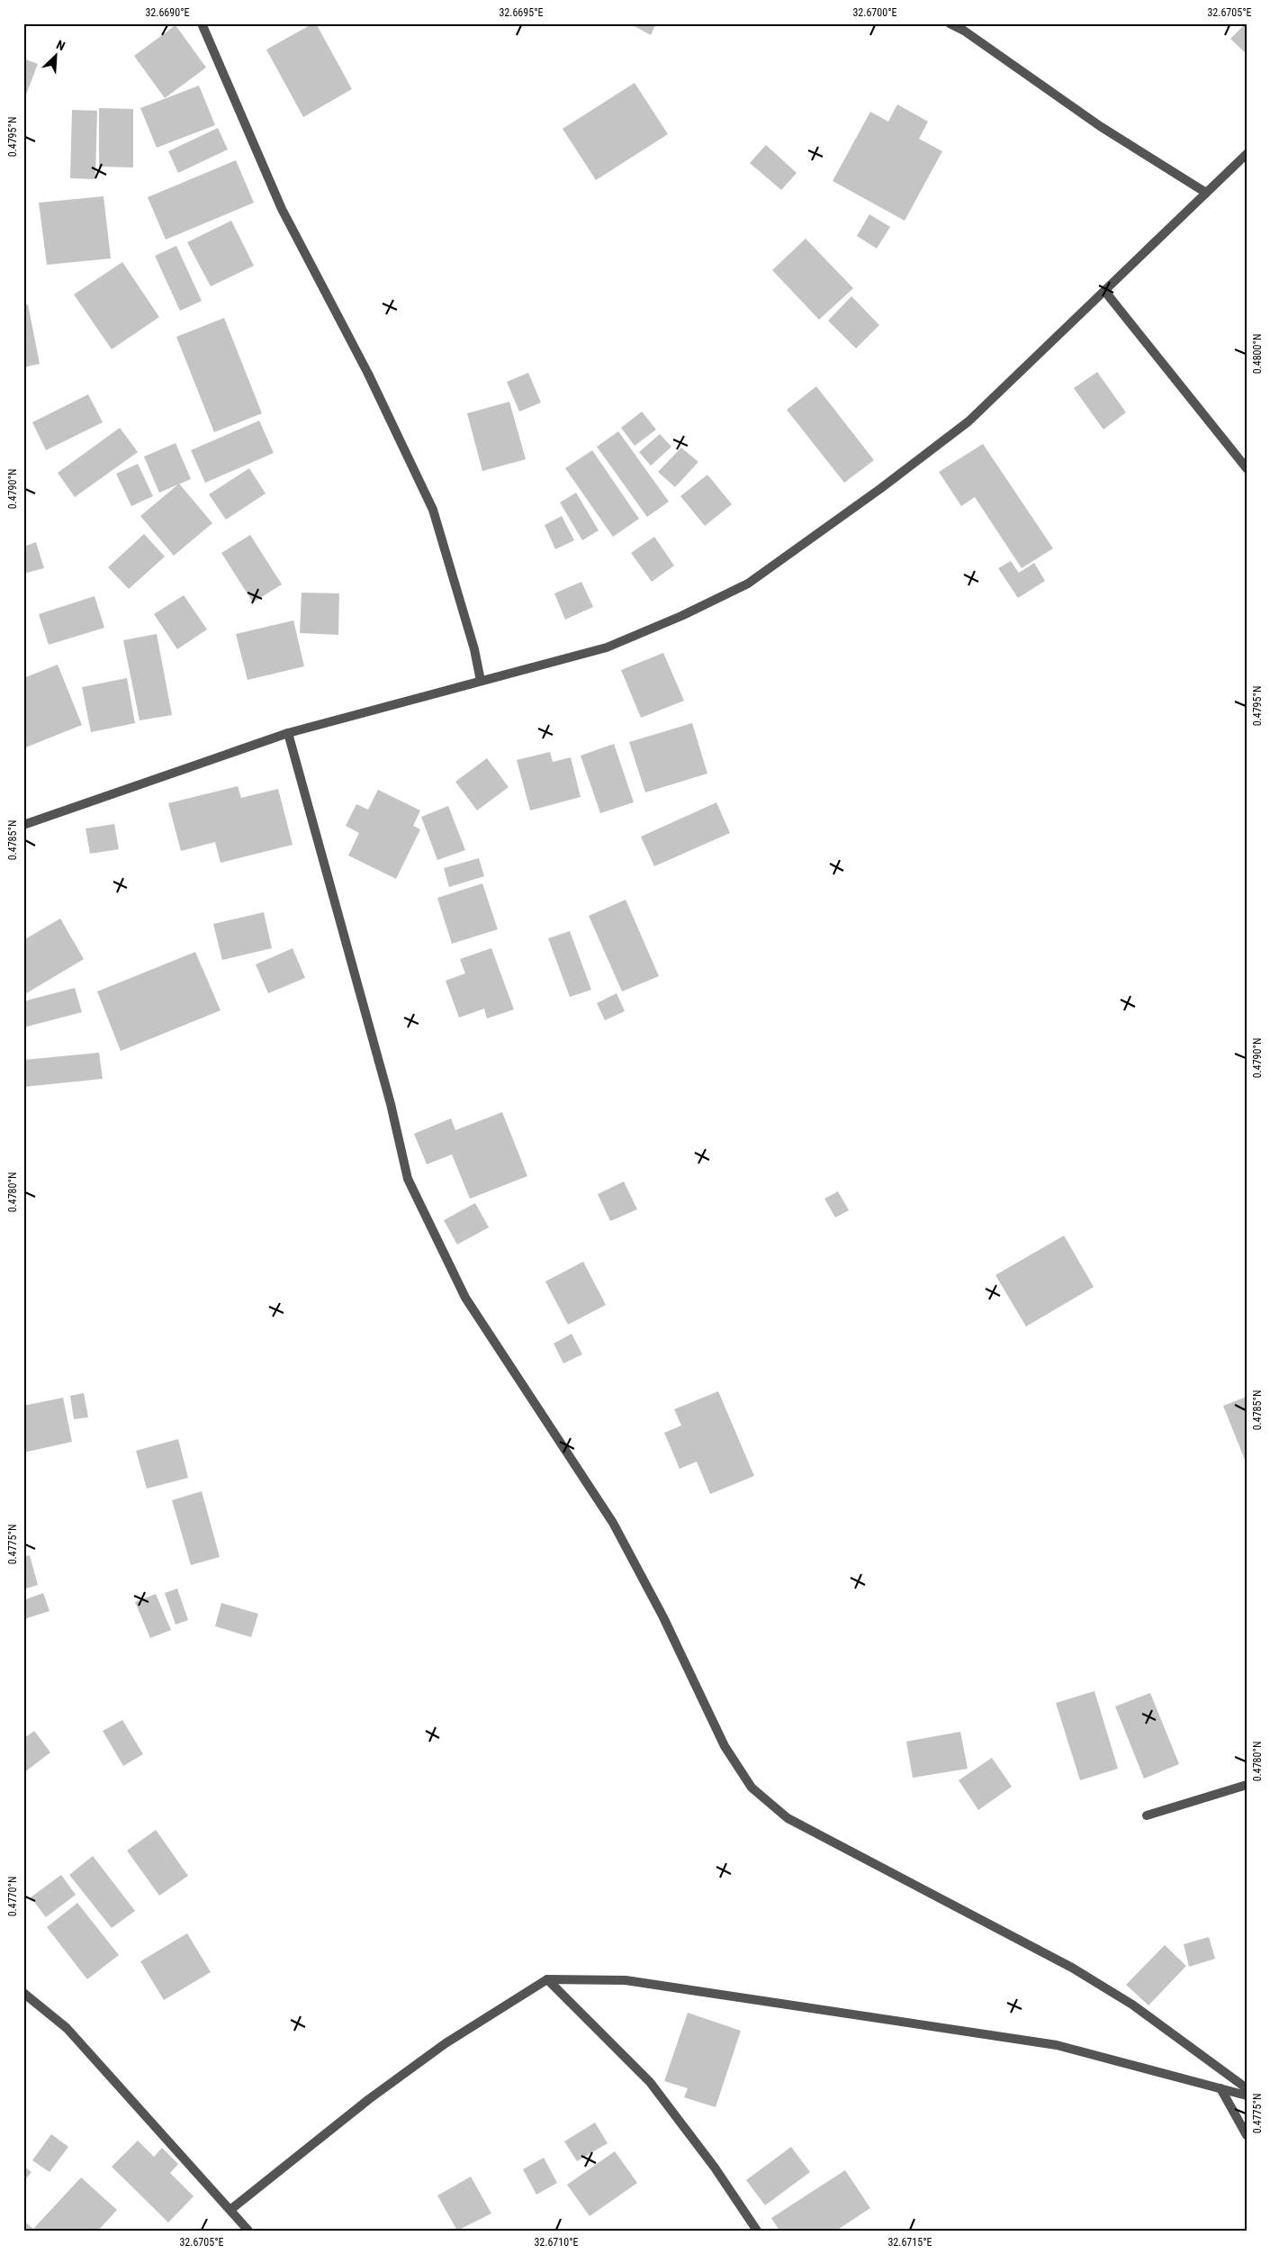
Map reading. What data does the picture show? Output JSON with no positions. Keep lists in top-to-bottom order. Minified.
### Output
{"north":"top right","coordinates":["32.6690°E","32.6695°E","32.6700°E","32.6705°E","0.4795°N","0.4800°N","0.4790°N","0.4785°N","0.4780°N","0.4775°N","0.4770°N","32.6710°E","32.6715°E"]}
